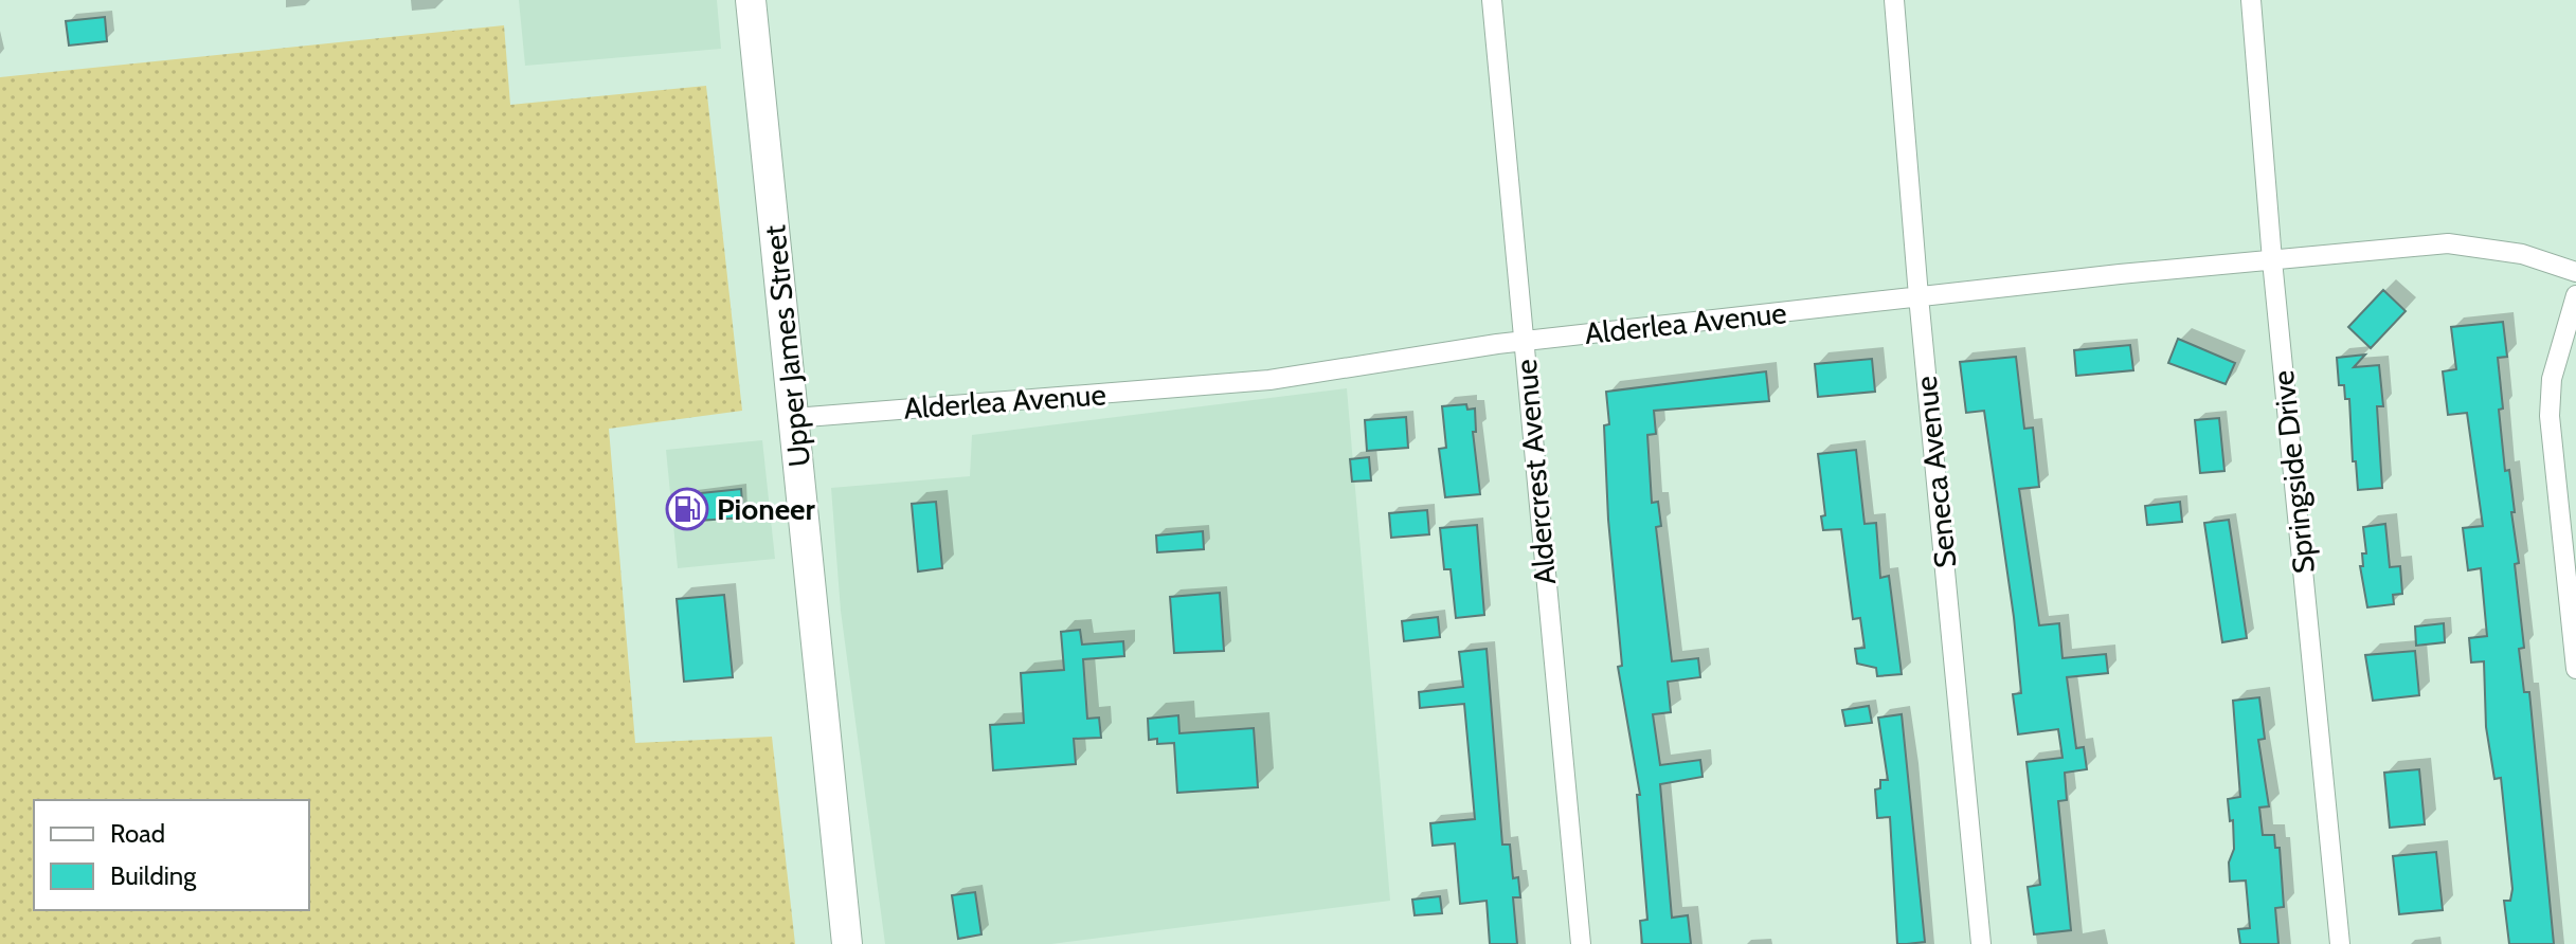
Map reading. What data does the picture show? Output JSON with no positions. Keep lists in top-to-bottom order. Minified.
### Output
{"streets":{"main road":["Upper James Street"],"street":["Alderlea Avenue","Aldercrest Avenue","Seneca Avenue","Springside Drive"]},"crossings":[["Alderlea Avenue","Upper James Street"],["Alderlea Avenue","Aldercrest Avenue"],["Alderlea Avenue","Seneca Avenue"],["Alderlea Avenue","Springside Drive"]],"places":{"fuel station":["Pioneer"]},"legend":["Road","Building"]}
